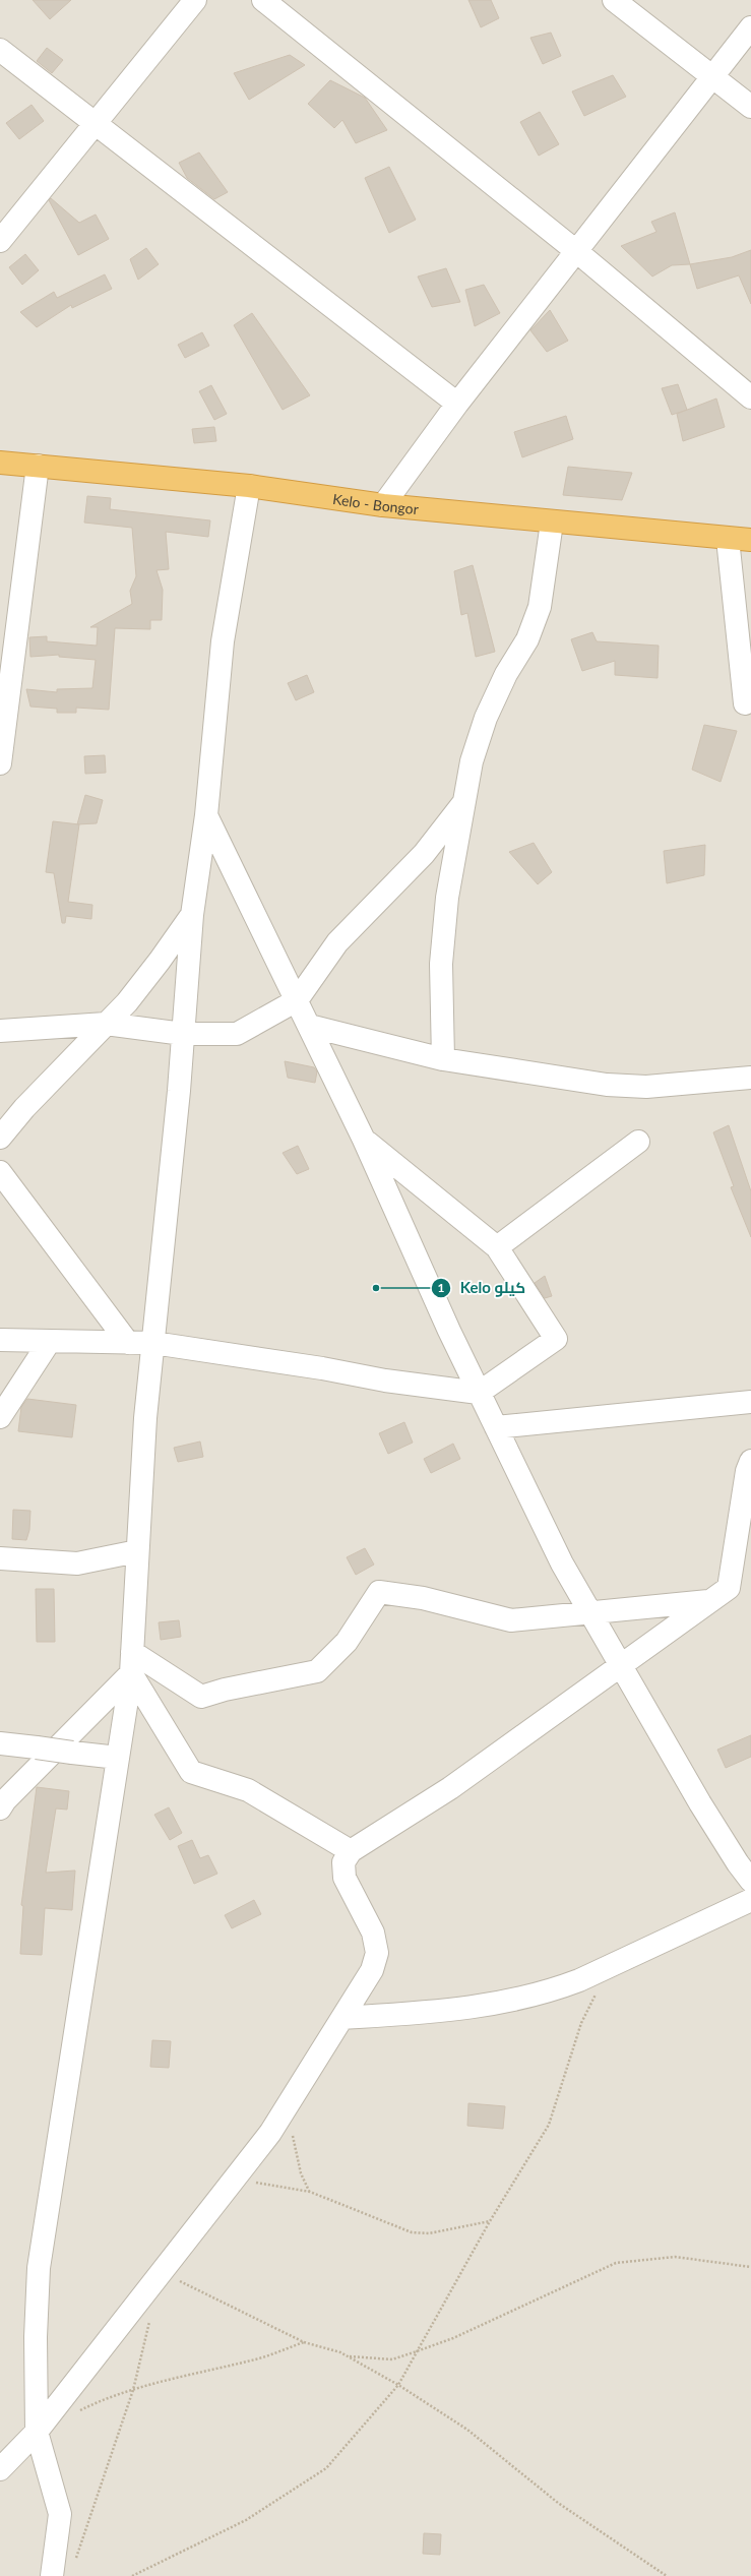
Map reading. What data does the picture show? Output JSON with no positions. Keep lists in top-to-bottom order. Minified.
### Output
{"streets":{"highway":["Kelo - Bongor"]},"places":["Kelo كيلو"]}
